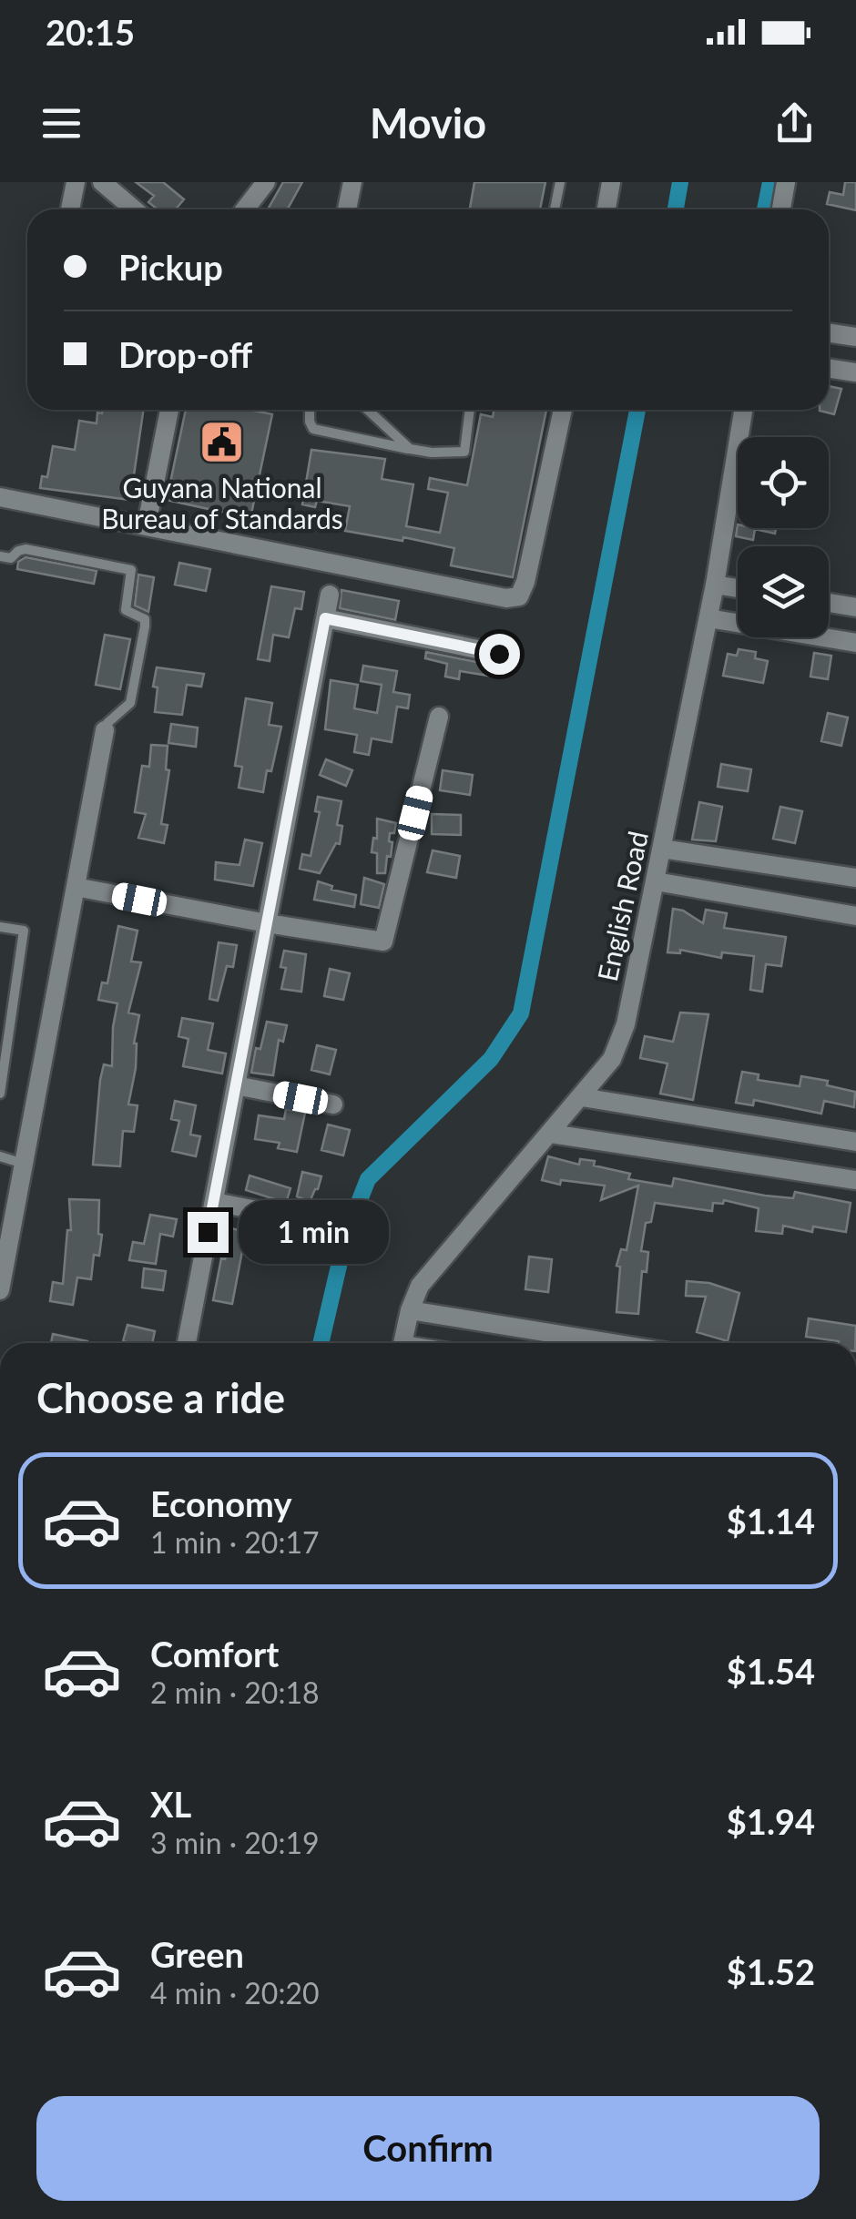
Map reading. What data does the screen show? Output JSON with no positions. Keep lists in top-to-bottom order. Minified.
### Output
{"streets":{"street":["English Road"]},"places":{"public building":["Guyana National Bureau of Standards"]},"page":{"status":"20:15","header":"Movio","banner":["Pickup","Drop-off"],"bubble":"1 min","heading":"Choose a ride","list":[{"name":"Economy","note":"1 min · 20:17","value":"$1.14"},{"name":"Comfort","note":"2 min · 20:18","value":"$1.54"},{"name":"XL","note":"3 min · 20:19","value":"$1.94"},{"name":"Green","note":"4 min · 20:20","value":"$1.52"}],"buttons":"Confirm"}}
